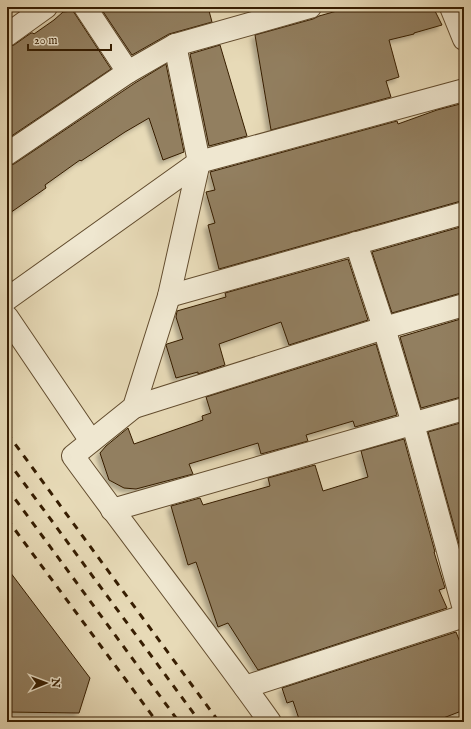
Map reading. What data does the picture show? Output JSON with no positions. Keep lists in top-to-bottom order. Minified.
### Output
{"scale_bar":"20 m","north":"right"}
